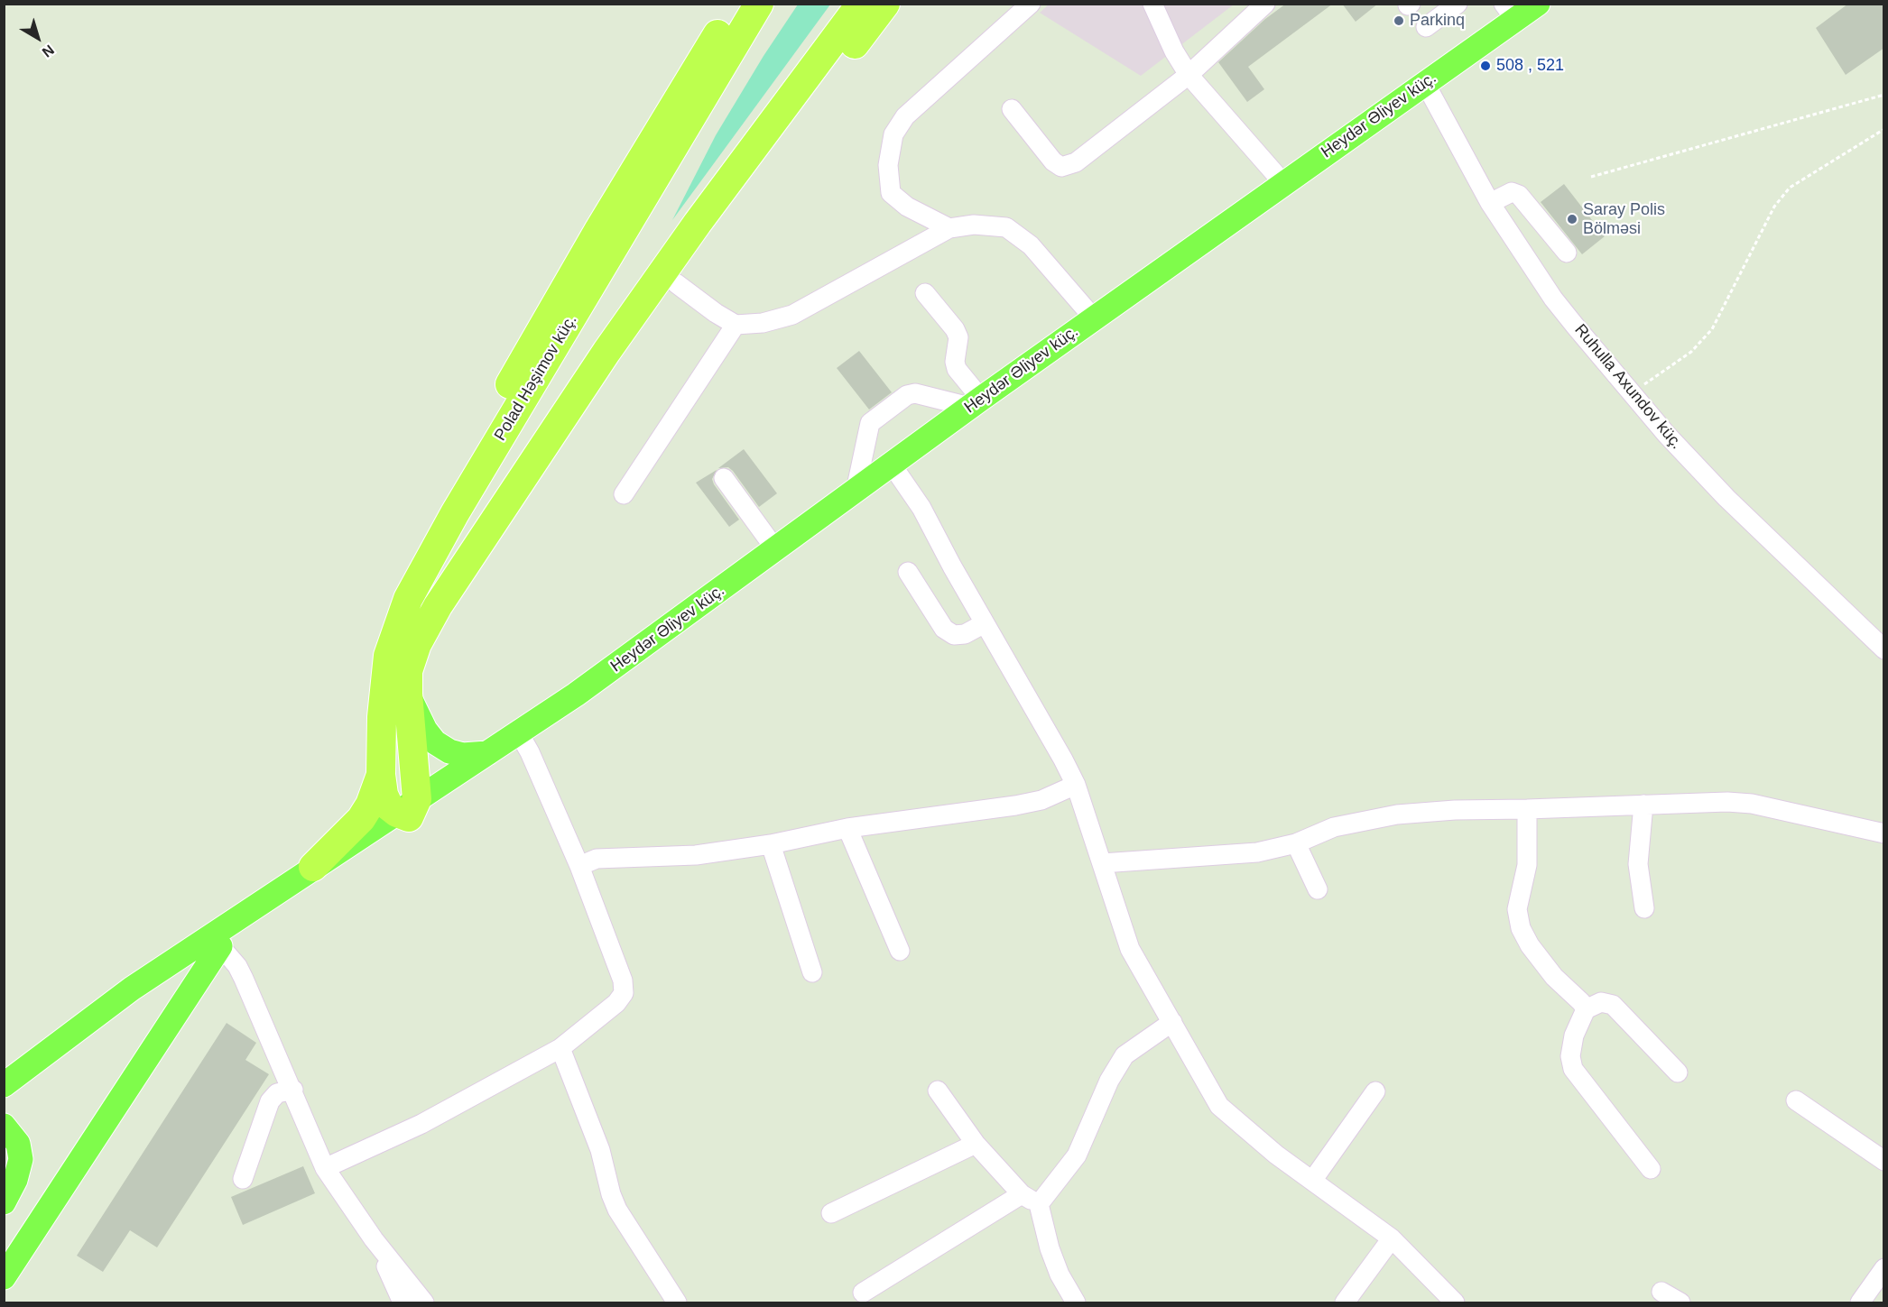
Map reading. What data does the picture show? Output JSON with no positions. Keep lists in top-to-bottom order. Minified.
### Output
{"streets":{"highway":["Polad Həşimov küç."],"main road":["Heydər Əliyev küç."],"street":["Ruhulla Axundov küç."]},"crossings":[["Heydər Əliyev küç.","Ruhulla Axundov küç."]],"places":["Parkinq","508 , 521","Saray Polis Bölməsi"],"north":"bottom right"}
